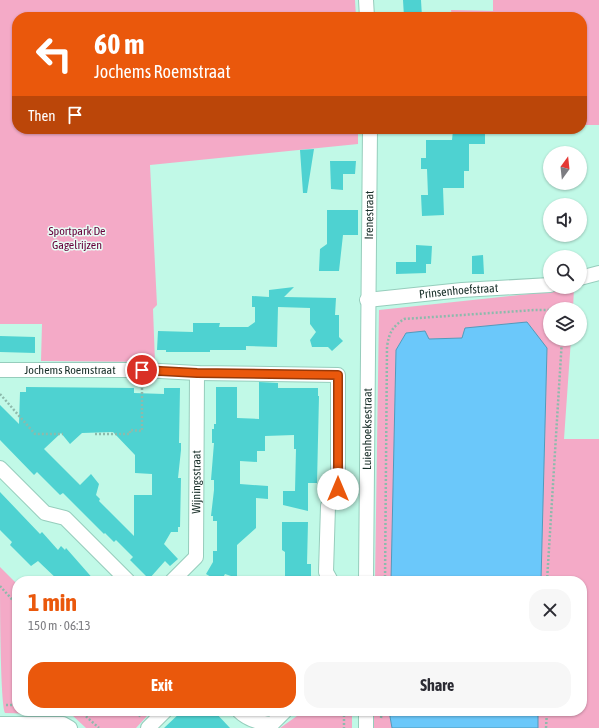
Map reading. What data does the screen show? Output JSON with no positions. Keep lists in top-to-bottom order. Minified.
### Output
{"streets":{"street":["Irenestraat","Prinsenhoefstraat","Jochems Roemstraat","Luienhoeksestraat","Wijningsstraat"]},"crossings":[["Irenestraat","Prinsenhoefstraat"],["Irenestraat","Luienhoeksestraat"],["Prinsenhoefstraat","Luienhoeksestraat"],["Jochems Roemstraat","Wijningsstraat"]],"parks":["Sportpark De Gagelrijzen"],"north":"top","page":{"turn":["60 m","Jochems Roemstraat"],"then":"Then","heading":["1 min","150 m · 06:13"],"buttons":["Exit","Share"]}}
